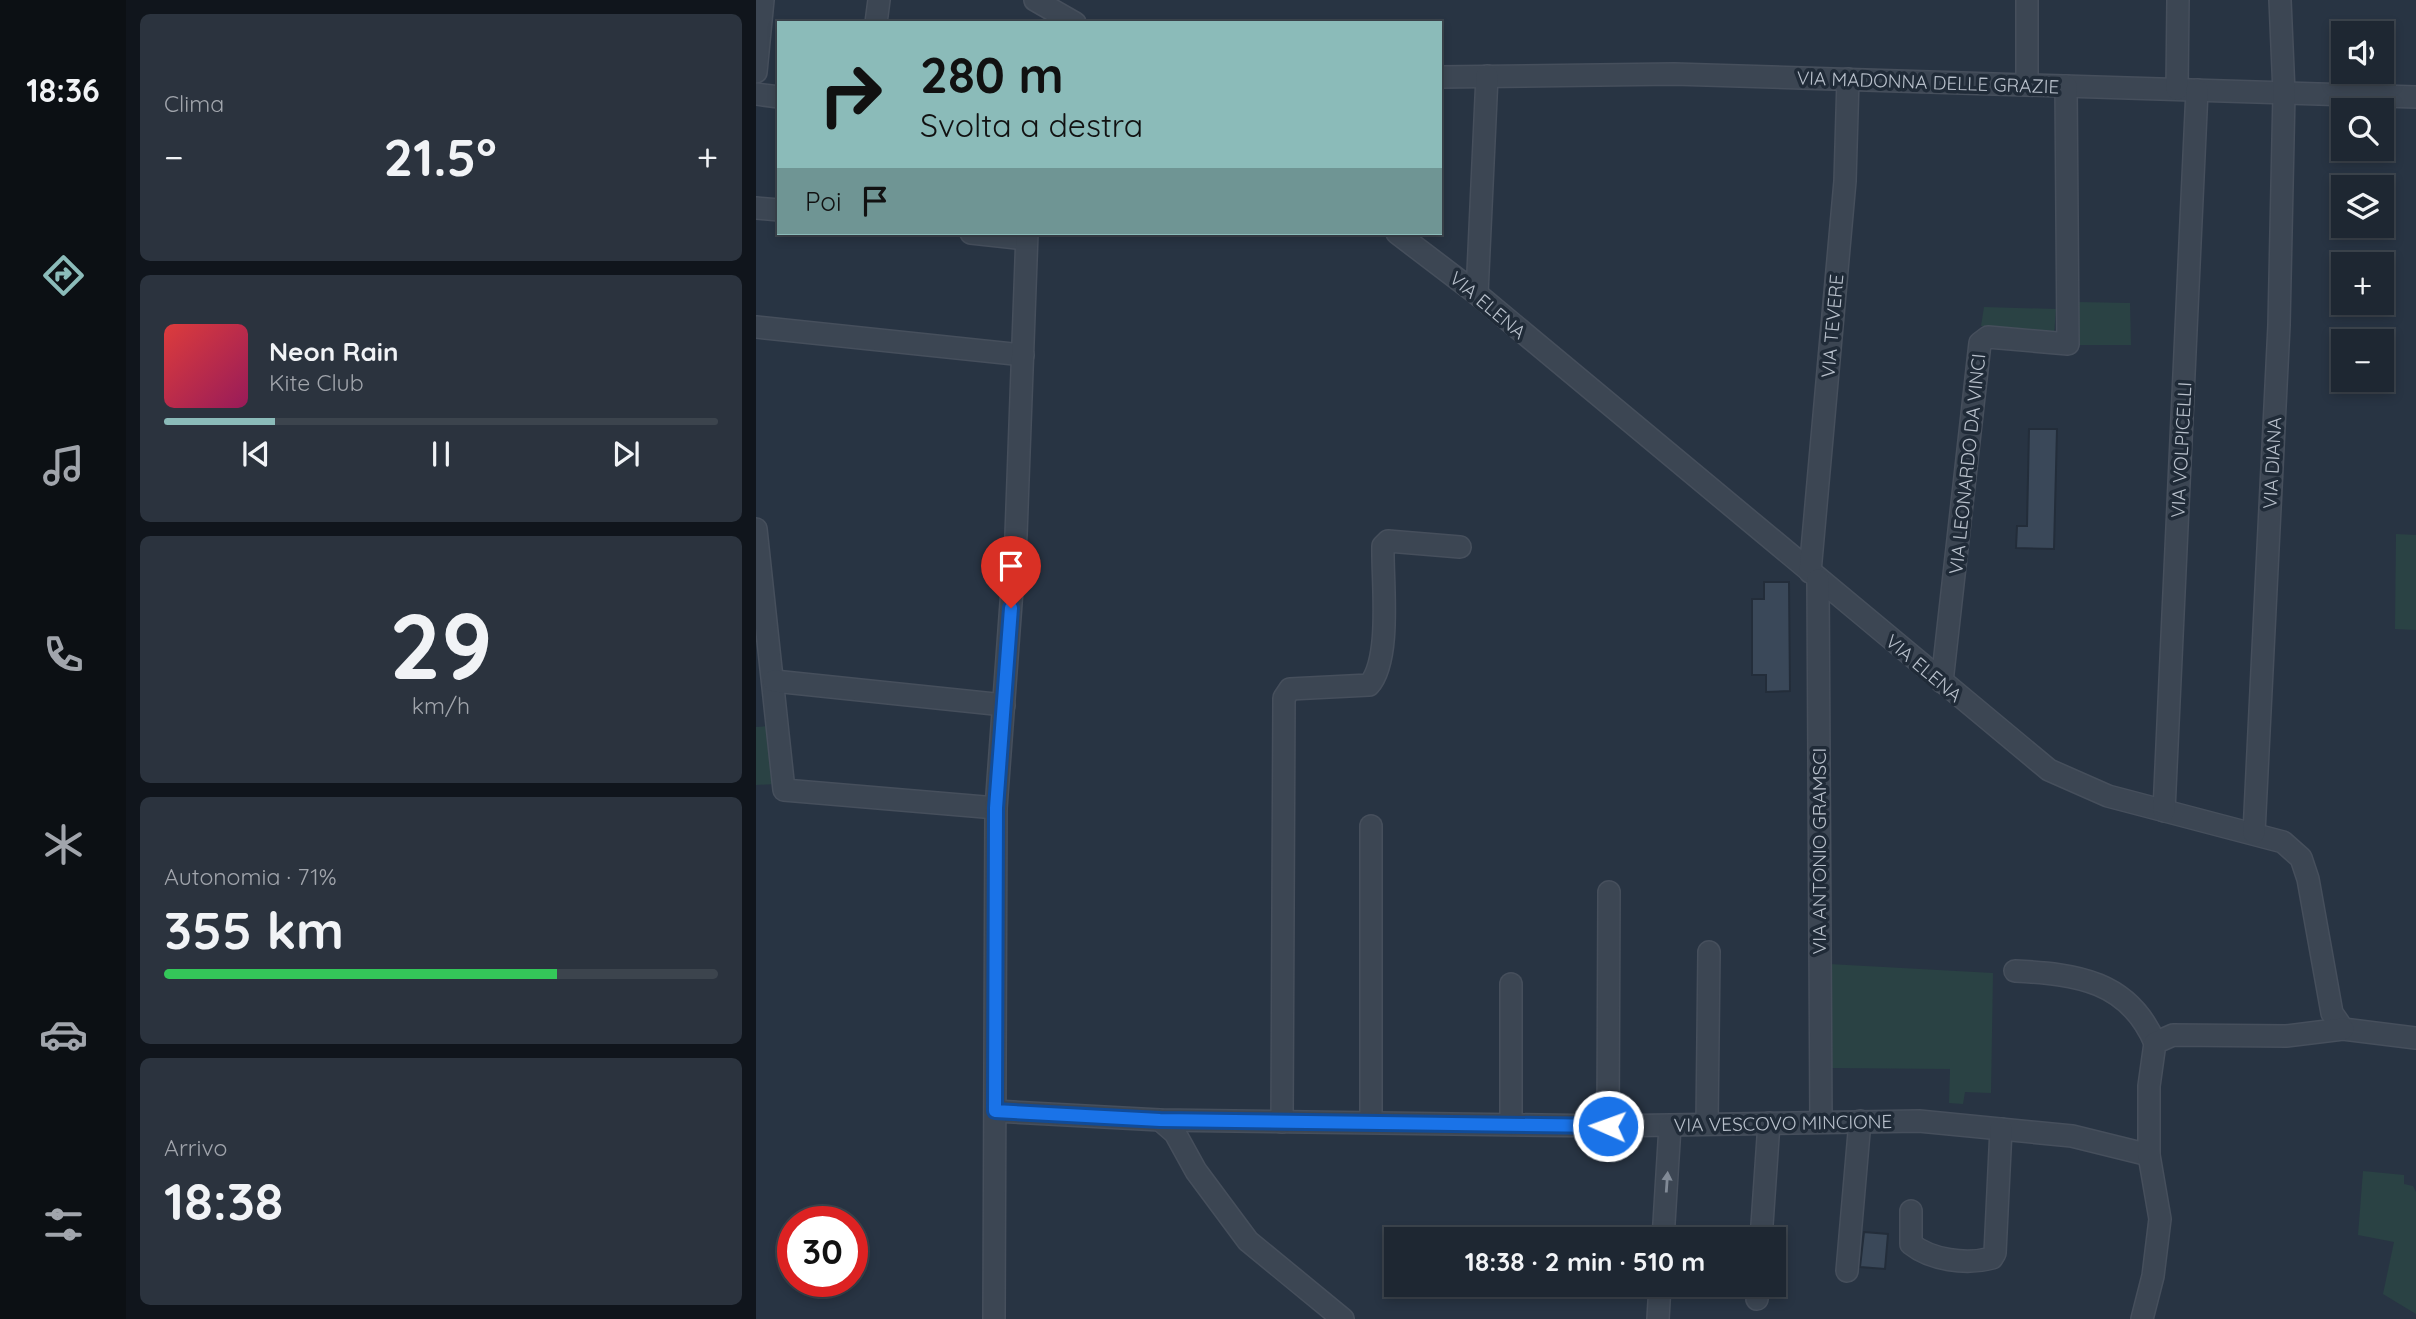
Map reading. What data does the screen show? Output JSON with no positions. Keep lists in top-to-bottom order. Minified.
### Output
{"streets":{"street":["VIA MADONNA DELLE GRAZIE","VIA ELENA","VIA TEVERE","VIA VOLPICELLI","VIA DIANA","VIA LEONARDO DA VINCI","VIA ANTONIO GRAMSCI","VIA VESCOVO MINCIONE"]},"crossings":[["VIA MADONNA DELLE GRAZIE","VIA TEVERE"],["VIA MADONNA DELLE GRAZIE","VIA VOLPICELLI"],["VIA MADONNA DELLE GRAZIE","VIA DIANA"],["VIA MADONNA DELLE GRAZIE","VIA LEONARDO DA VINCI"],["VIA ELENA","VIA TEVERE"],["VIA ELENA","VIA VOLPICELLI"],["VIA ELENA","VIA DIANA"],["VIA ELENA","VIA LEONARDO DA VINCI"],["VIA ELENA","VIA ANTONIO GRAMSCI"],["VIA TEVERE","VIA ANTONIO GRAMSCI"],["VIA ANTONIO GRAMSCI","VIA VESCOVO MINCIONE"]],"page":{"tabs":"18:36","tile":["Clima",["29","km/h"],["Autonomia · 71%","355 km"],["Arrivo","18:38"]],"map_buttons":["+","−"],"turn":["280 m","Svolta a destra"],"heat":["−","21.5°","+"],"then":"Poi","song":["Neon Rain","Kite Club"],"limit":"30","trip":"18:38 · 2 min · 510 m"}}
